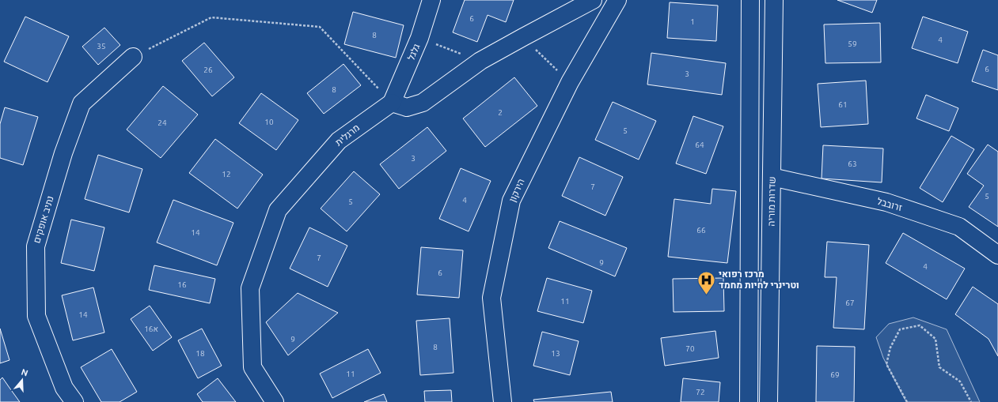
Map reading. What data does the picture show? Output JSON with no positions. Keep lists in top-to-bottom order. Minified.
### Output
{"streets":{"street":["גלגל","מרגלית","הירקון","שדרות מוריה","זרובבל","נתיב אופקים"]},"crossings":[["גלגל","מרגלית"],["שדרות מוריה","זרובבל"]],"places":{"hospital":["מרכז רפואי וטרינרי לחיות מחמד"]},"house_numbers":["6","1","8","4","59","35","6","26","3","8","61","2","10","24","5","64","3","63","12","7","5","4","5","66","14","7","9","4","6","16","11","67","14","16א","9","8","70","18","13","11","69","72"],"north":"top"}
